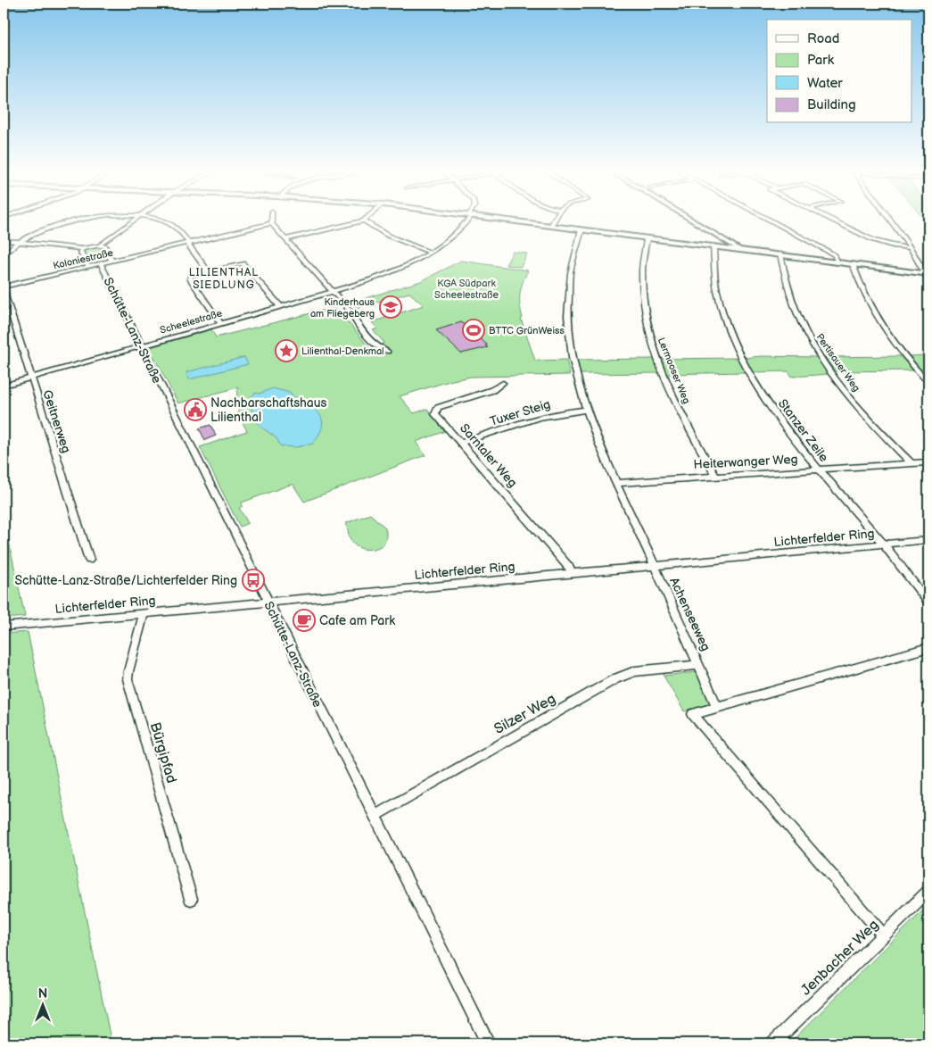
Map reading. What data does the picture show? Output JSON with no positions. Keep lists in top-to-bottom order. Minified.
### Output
{"streets":{"street":["Koloniestraße","Scheelestraße","Schütte-Lanz-Straße","Pertisauer Weg","Lermooser Weg","Tuxer Steig","Geitnerweg","Stanzer Zeile","Sarntaler Weg","Heiterwanger Weg","Lichterfelder Ring","Achenseeweg","Silzer Weg","Bürgipfad","Jenbacher Weg"]},"crossings":[["Koloniestraße","Schütte-Lanz-Straße"],["Koloniestraße","Geitnerweg"],["Scheelestraße","Schütte-Lanz-Straße"],["Scheelestraße","Geitnerweg"],["Schütte-Lanz-Straße","Lichterfelder Ring"],["Schütte-Lanz-Straße","Silzer Weg"],["Pertisauer Weg","Heiterwanger Weg"],["Lermooser Weg","Heiterwanger Weg"],["Tuxer Steig","Sarntaler Weg"],["Tuxer Steig","Achenseeweg"],["Stanzer Zeile","Heiterwanger Weg"],["Stanzer Zeile","Lichterfelder Ring"],["Sarntaler Weg","Lichterfelder Ring"],["Heiterwanger Weg","Achenseeweg"],["Lichterfelder Ring","Achenseeweg"],["Lichterfelder Ring","Bürgipfad"],["Achenseeweg","Silzer Weg"]],"districts":["LILIENTHAL SIEDLUNG"],"parks":["KGA Südpark Scheelestraße"],"places":{"school or university":["Kinderhaus am Fliegeberg"],"sports":["BTTC GrünWeiss"],"place":["Lilienthal-Denkmal"],"public building":["Nachbarschaftshaus Lilienthal"],"bus stop":["Schütte-Lanz-Straße/Lichterfelder Ring"],"cafe":["Cafe am Park"]},"legend":["Road","Park","Water","Building"],"north":"top"}
